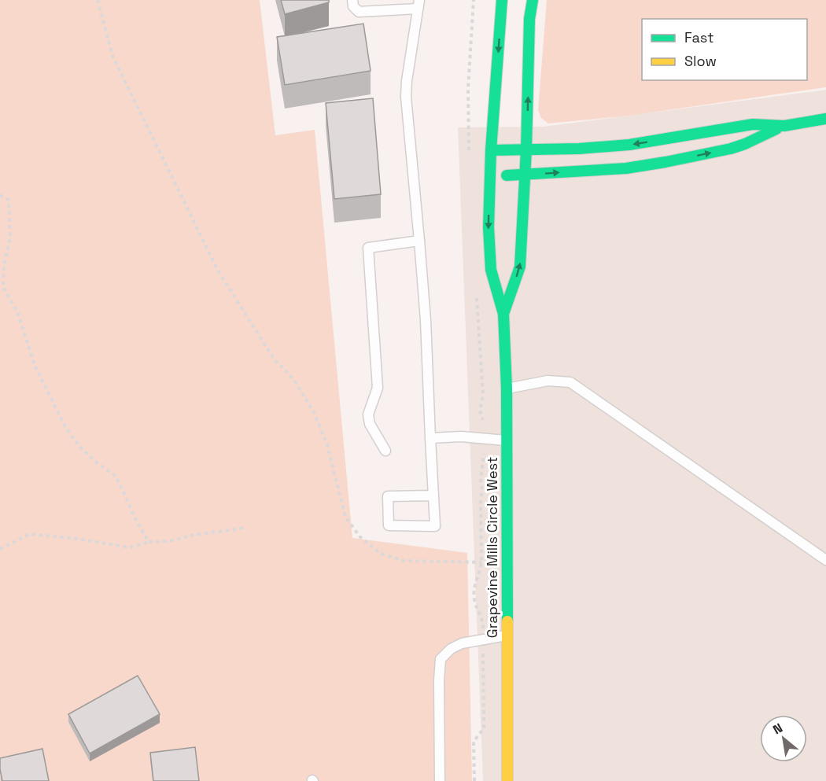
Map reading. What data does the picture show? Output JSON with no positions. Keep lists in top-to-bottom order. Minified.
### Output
{"streets":{"street":["Grapevine Mills Circle West"]},"legend":["Fast","Slow"],"north":"top left"}
